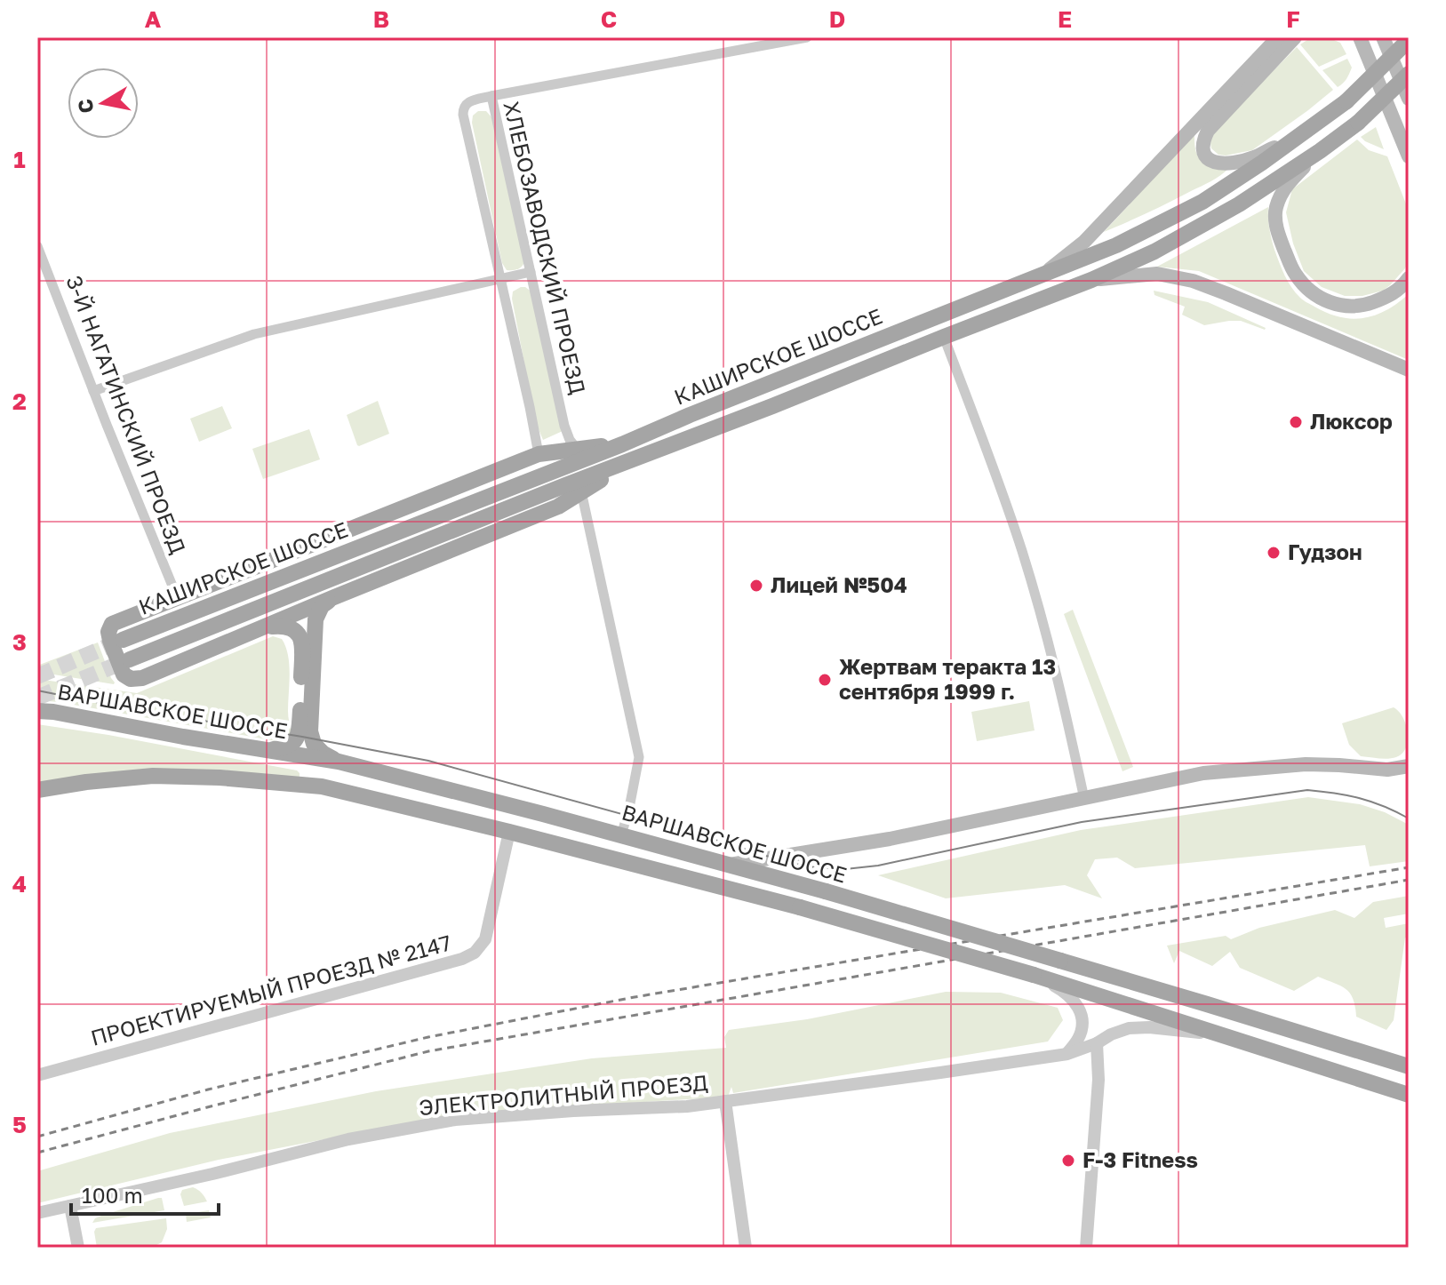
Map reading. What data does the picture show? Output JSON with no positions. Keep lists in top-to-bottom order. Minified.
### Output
{"streets":{"main road":["КАШИРСКОЕ ШОССЕ","ВАРШАВСКОЕ ШОССЕ"],"street":["ХЛЕБОЗАВОДСКИЙ ПРОЕЗД","3-Й НАГАТИНСКИЙ ПРОЕЗД","ПРОЕКТИРУЕМЫЙ ПРОЕЗД № 2147","ЭЛЕКТРОЛИТНЫЙ ПРОЕЗД"]},"crossings":[["ВАРШАВСКОЕ ШОССЕ","ПРОЕКТИРУЕМЫЙ ПРОЕЗД № 2147"],["ВАРШАВСКОЕ ШОССЕ","ЭЛЕКТРОЛИТНЫЙ ПРОЕЗД"]],"places":["Люксор","Гудзон","Лицей №504","Жертвам теракта 13 сентября 1999 г.","F-3 Fitness"],"scale_bar":"100 m","north":"left","grid":{"columns":["A","B","C","D","E","F"],"rows":["1","2","3","4","5"]}}
